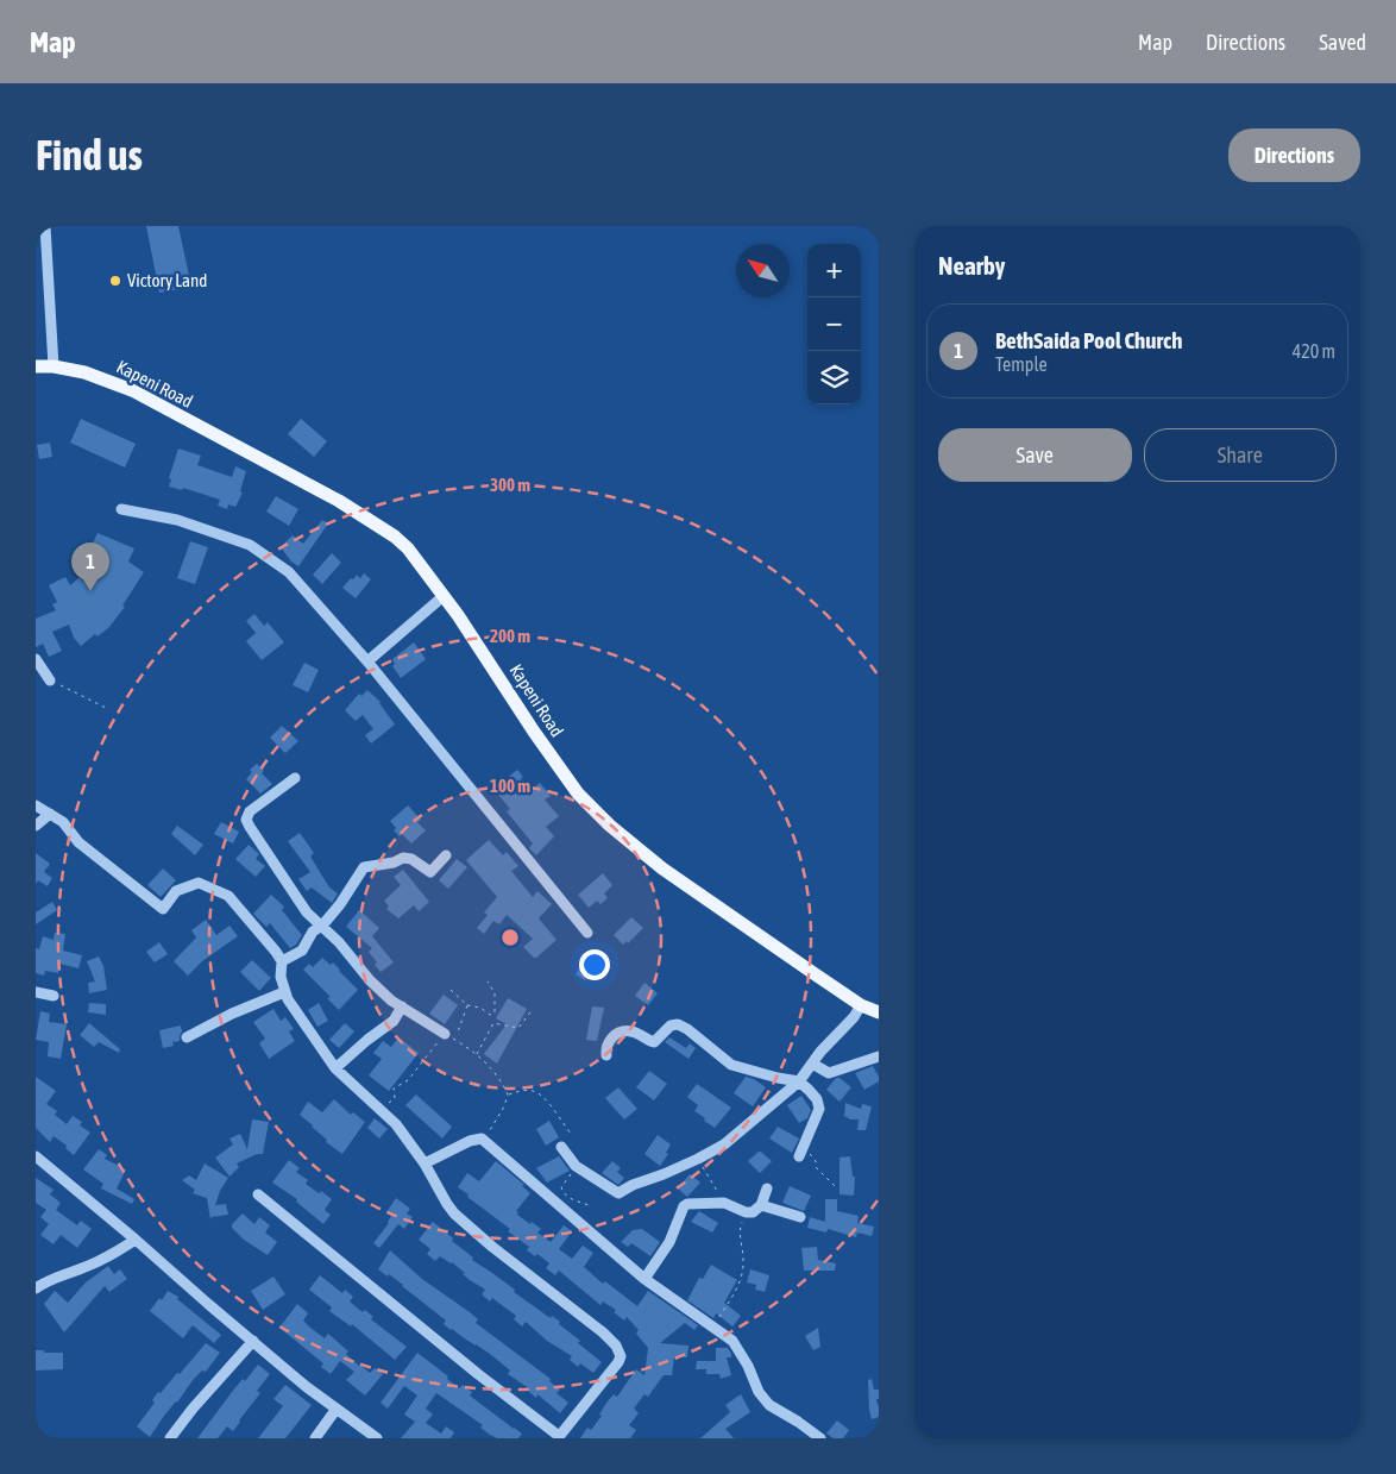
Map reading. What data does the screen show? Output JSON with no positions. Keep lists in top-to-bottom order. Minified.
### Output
{"streets":{"main road":["Kapeni Road"]},"places":["Victory Land"],"north":"top left","page":{"header":"Map","nav":["Map","Directions","Saved"],"buttons":["Directions",["Save","Share"]],"title":"Find us","heading":"Nearby","map_buttons":["+","−"],"list":[{"mark":"1","name":"BethSaida Pool Church","note":"Temple","value":"420 m"}],"pins":"1"},"rings":["300 m","200 m","100 m"]}
